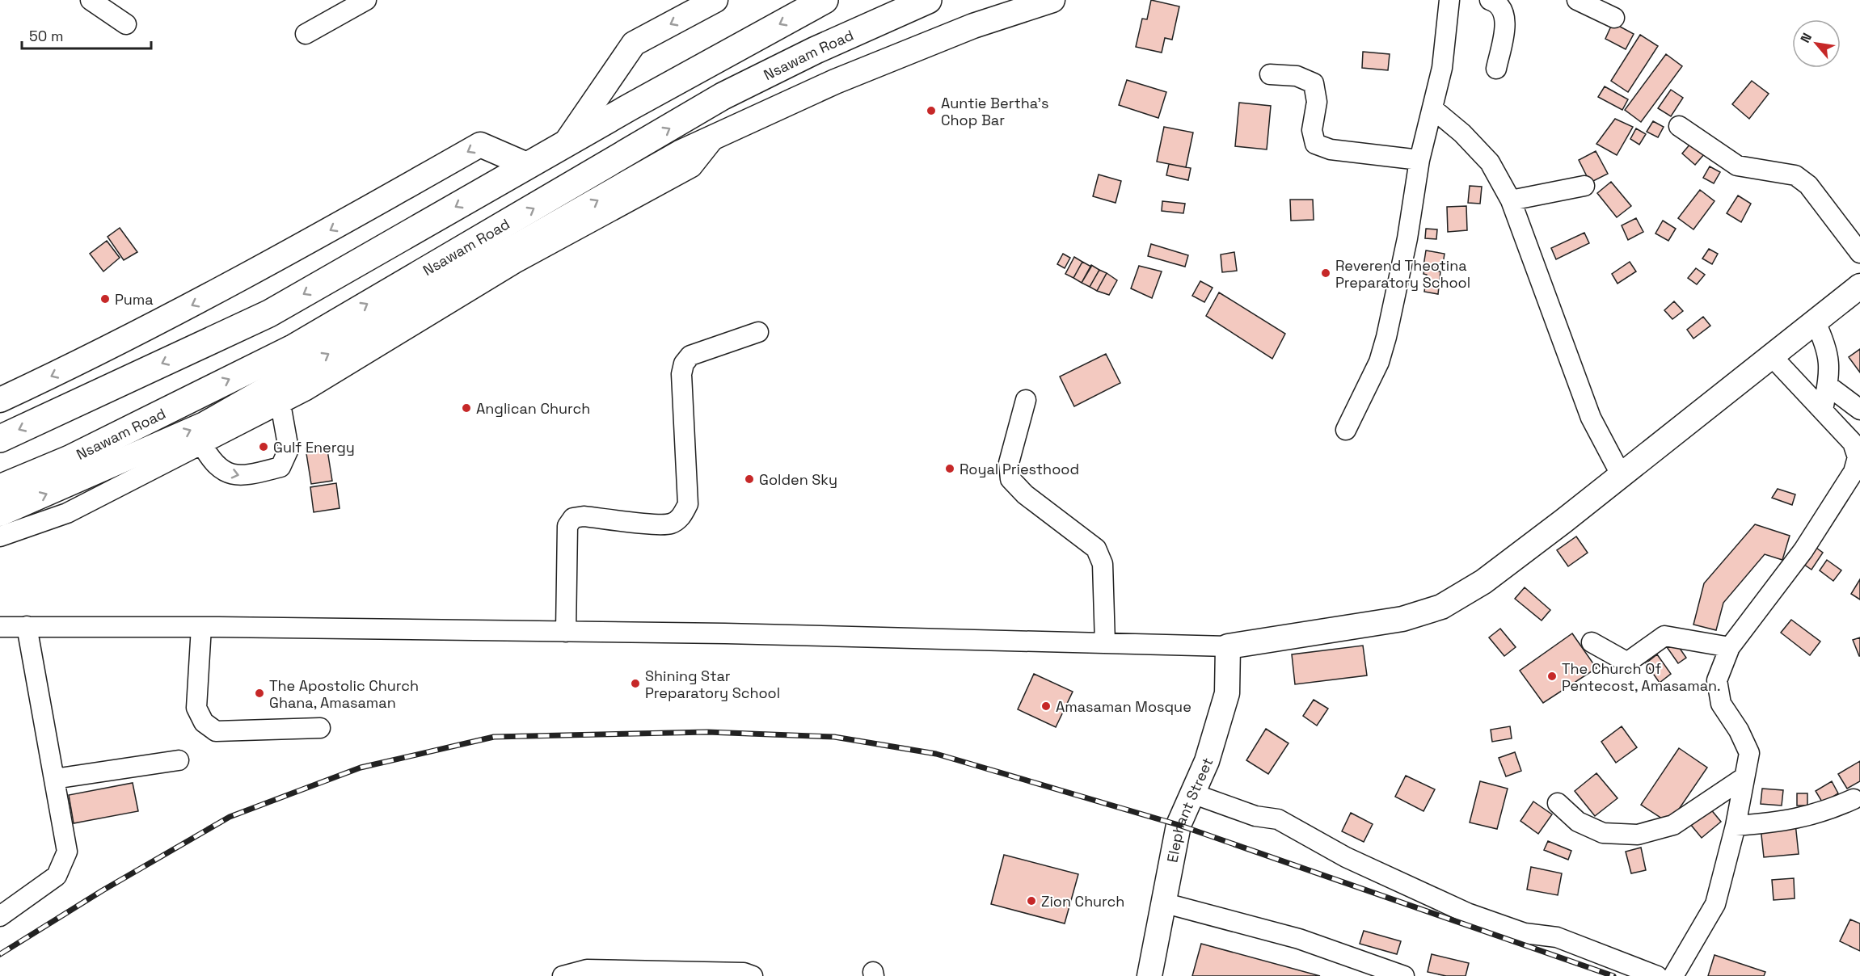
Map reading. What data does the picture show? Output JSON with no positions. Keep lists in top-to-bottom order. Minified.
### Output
{"streets":{"highway":["Nsawam Road"],"main road":["Elephant Street"]},"places":["Auntie Bertha's Chop Bar","Reverend Theotina Preparatory School","Puma","Anglican Church","Gulf Energy","Royal Priesthood","Golden Sky","The Church Of Pentecost, Amasaman.","Shining Star Preparatory School","The Apostolic Church Ghana, Amasaman","Amasaman Mosque","Zion Church"],"scale_bar":"50 m","north":"top left"}
